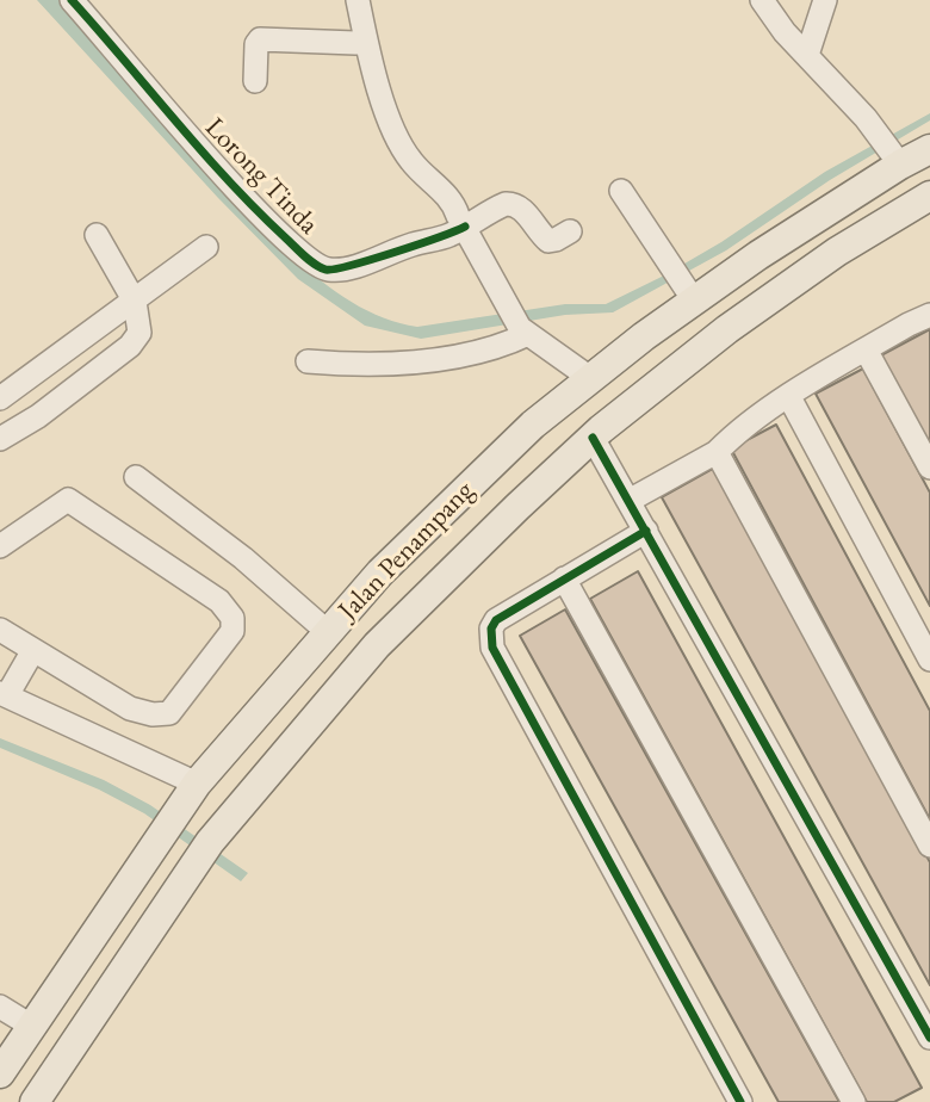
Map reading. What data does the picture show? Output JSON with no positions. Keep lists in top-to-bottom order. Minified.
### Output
{"streets":{"main road":["Jalan Penampang"],"street":["Lorong Tinda"]}}
